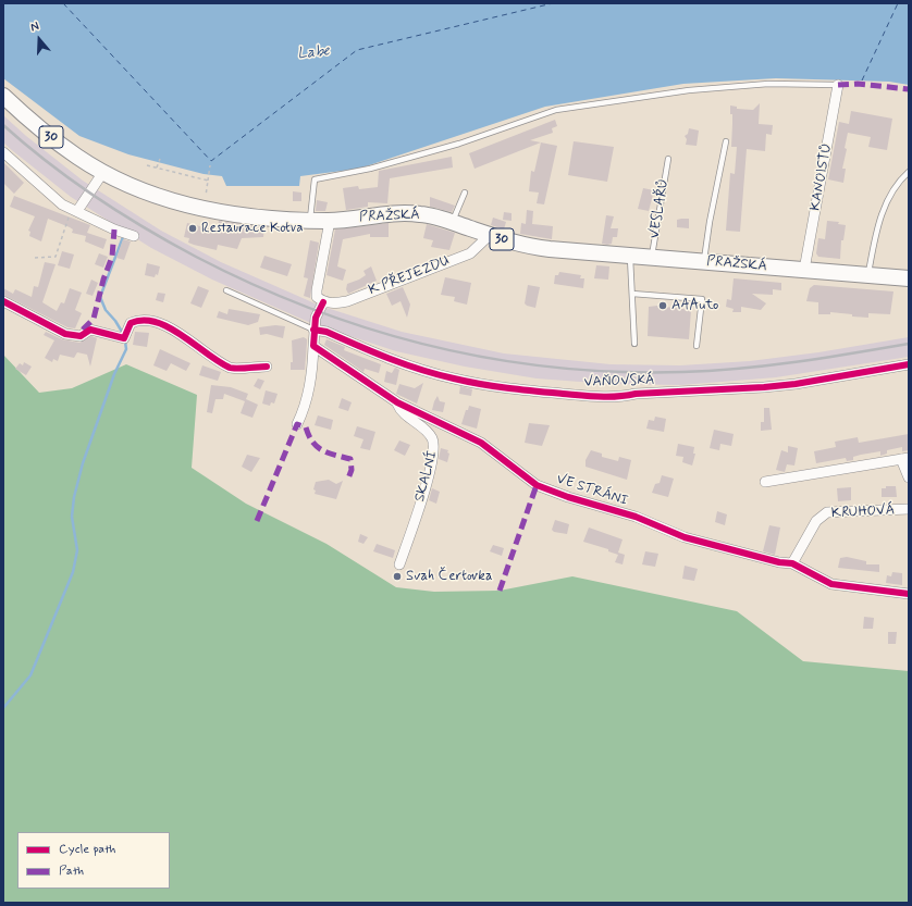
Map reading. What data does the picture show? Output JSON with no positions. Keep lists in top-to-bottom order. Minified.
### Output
{"streets":{"main road":["30","PRAŽSKÁ"],"street":["KANOISTŮ","K PŘEJEZDU","VAŇOVSKÁ","SKALNÍ","VE STRÁNI","KRUHOVÁ"],"lane":["VESLAŘŮ"]},"crossings":[["KANOISTŮ","PRAŽSKÁ"],["VESLAŘŮ","PRAŽSKÁ"],["PRAŽSKÁ","K PŘEJEZDU"],["SKALNÍ","VE STRÁNI"],["VE STRÁNI","KRUHOVÁ"]],"water":["Labe"],"places":["Restaurace Kotva","AAAuto","Svah Čertovka"],"legend":["Cycle path","Path"],"north":"top"}
